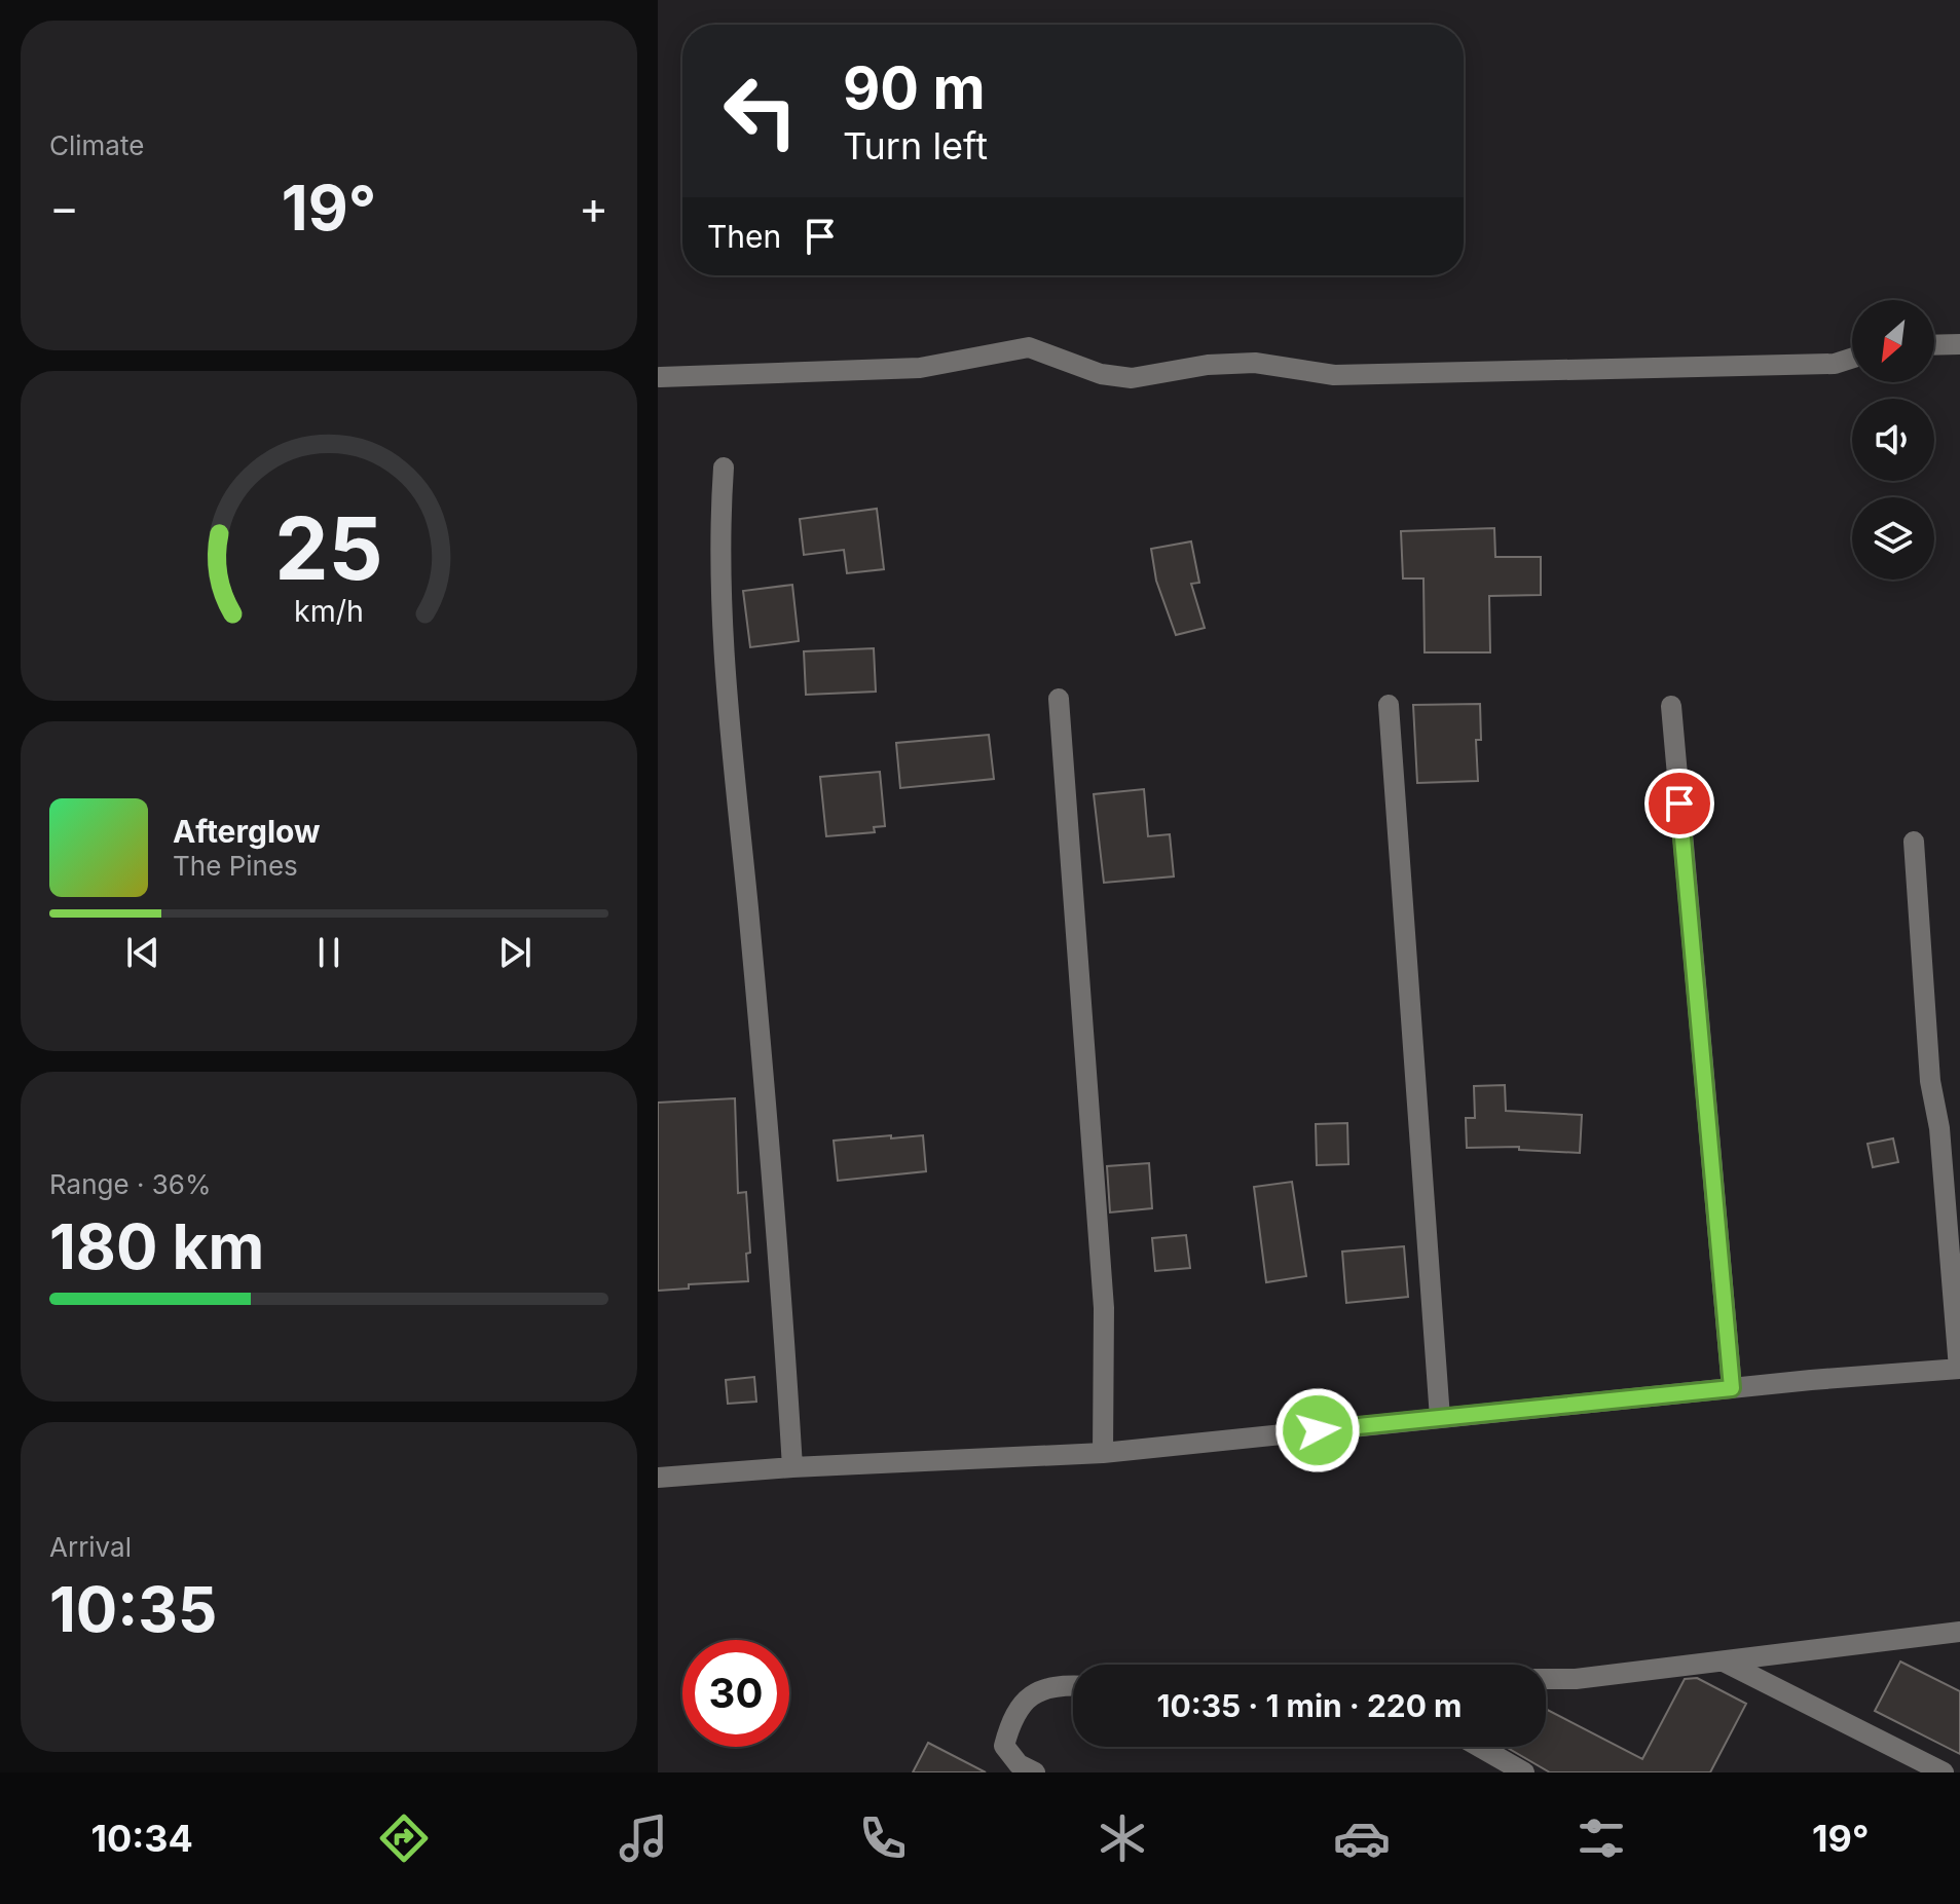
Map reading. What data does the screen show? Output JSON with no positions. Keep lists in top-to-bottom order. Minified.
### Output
{"north":"bottom left","page":{"tile":["Climate",["Range · 36%","180 km"],["Arrival","10:35"]],"turn":["90 m","Turn left"],"heat":["−","19°","+"],"then":"Then","song":["Afterglow","The Pines"],"limit":"30","trip":"10:35 · 1 min · 220 m","tabs":["10:34","19°"],"gauge":["25","km/h"]}}
